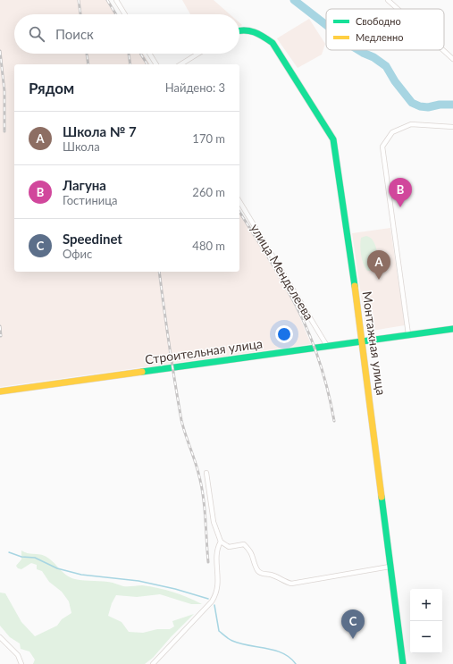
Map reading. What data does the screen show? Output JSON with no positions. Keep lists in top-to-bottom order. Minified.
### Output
{"streets":{"street":["улица Менделеева","Монтажная улица","Строительная улица"]},"crossings":[["улица Менделеева","Строительная улица"],["Монтажная улица","Строительная улица"]],"legend":["Свободно","Медленно"],"page":{"search":"Поиск","heading":["Рядом","Найдено: 3"],"list":[{"mark":"A","name":"Школа № 7","note":"Школа","value":"170 m"},{"mark":"B","name":"Лагуна","note":"Гостиница","value":"260 m"},{"mark":"C","name":"Speedinet","note":"Офис","value":"480 m"}],"pins":["B","A","C"],"map_buttons":["+","−"]}}
